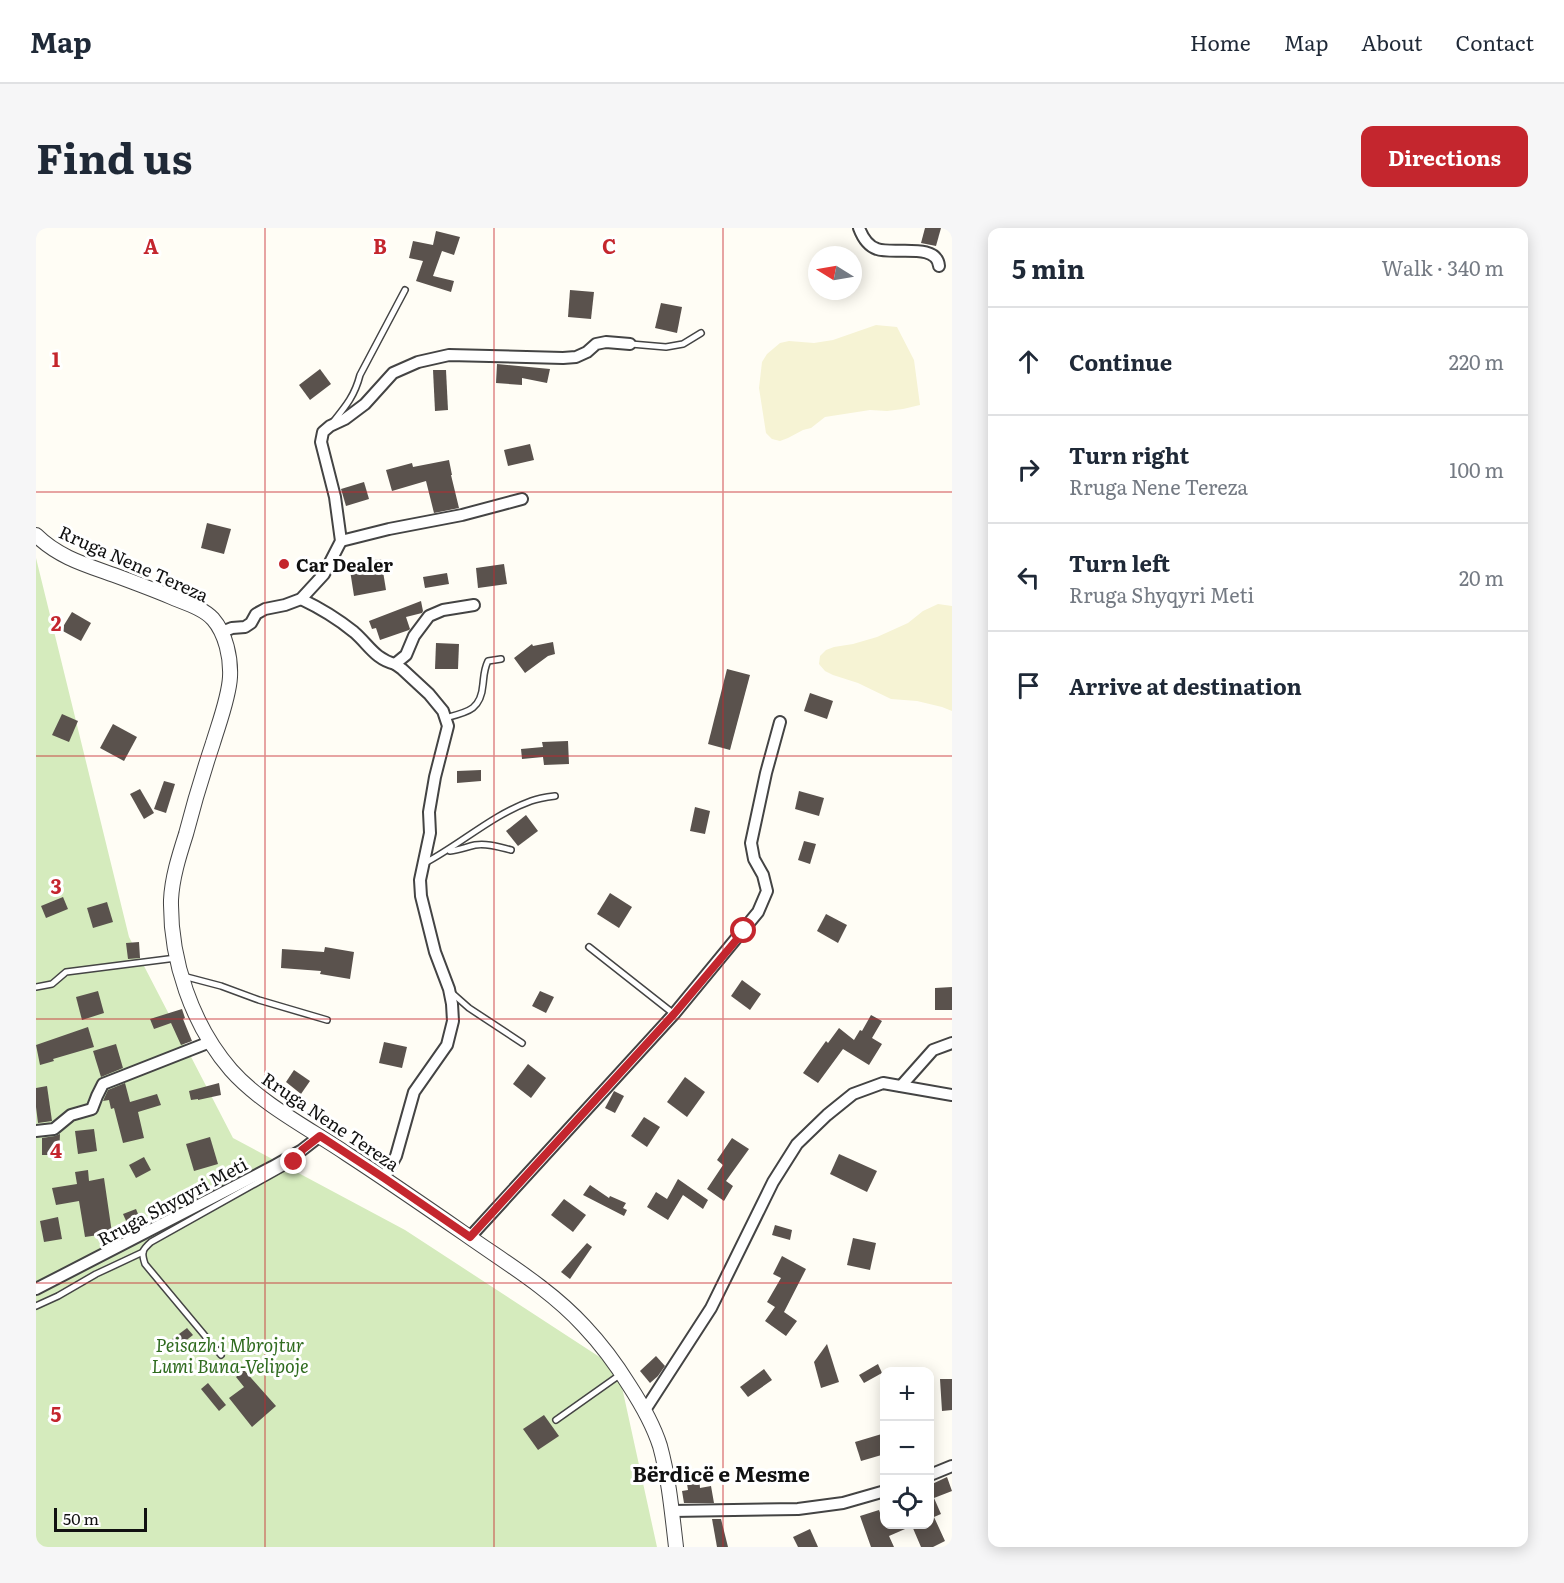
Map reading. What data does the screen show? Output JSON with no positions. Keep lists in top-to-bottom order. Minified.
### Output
{"streets":{"street":["Rruga Nene Tereza","Rruga Shyqyri Meti"]},"crossings":[["Rruga Nene Tereza","Rruga Shyqyri Meti"]],"districts":["Bërdicë e Mesme"],"parks":["Peisazh i Mbrojtur Lumi Buna-Velipoje"],"places":["Car Dealer"],"scale_bar":"50 m","north":"left","page":{"header":"Map","nav":["Home","Map","About","Contact"],"title":"Find us","buttons":"Directions","heading":["5 min","Walk · 340 m"],"list":[["Continue","220 m"],["Turn right","Rruga Nene Tereza","100 m"],["Turn left","Rruga Shyqyri Meti","20 m"],"Arrive at destination"],"map_buttons":["+","−"],"scale":"50 m"},"grid":{"columns":["A","B","C"],"rows":["1","2","3","4","5"]}}
